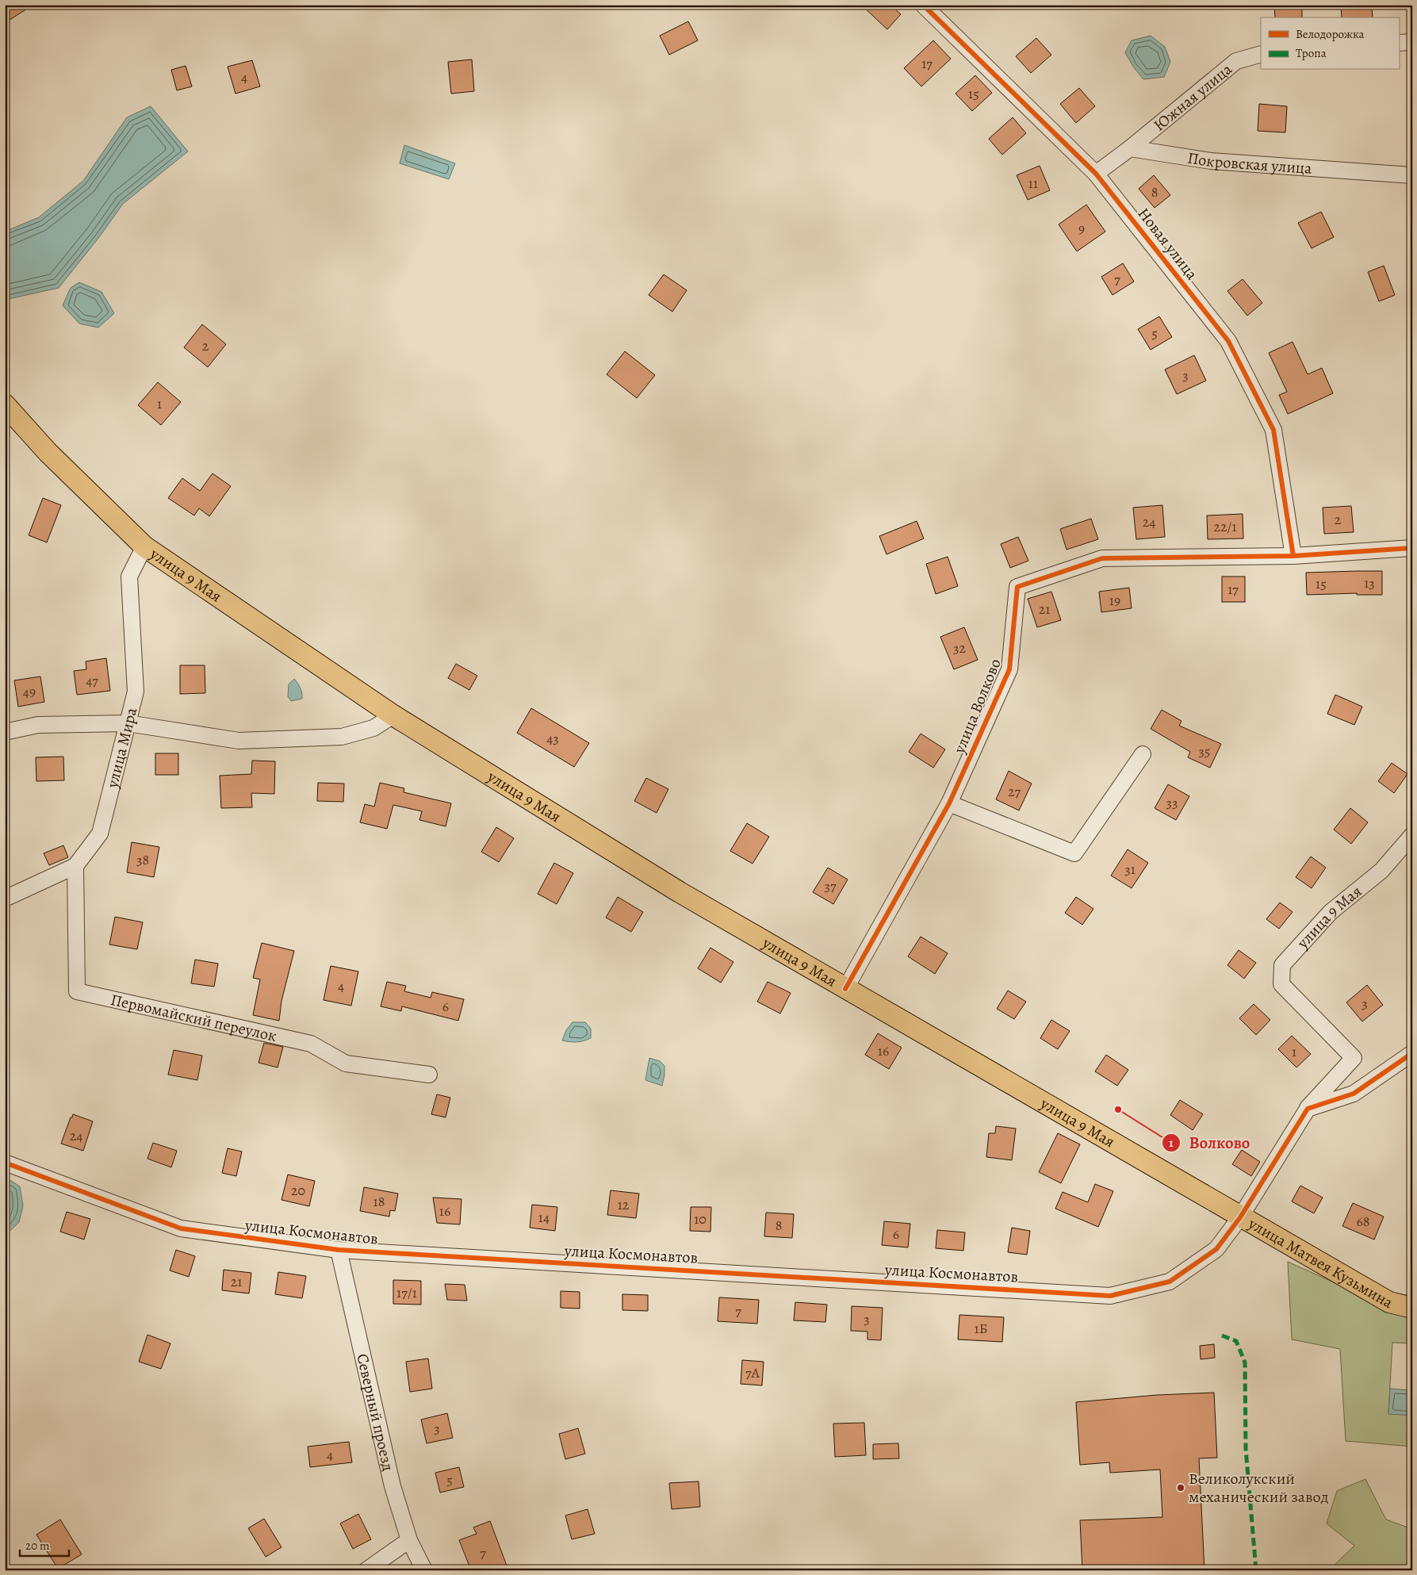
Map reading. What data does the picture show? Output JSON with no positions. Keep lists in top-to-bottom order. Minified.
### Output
{"streets":{"main road":["улица 9 Мая","улица Матвея Кузьмина"],"street":["Южная улица","Покровская улица","Новая улица","улица Волково","улица Мира","Первомайский переулок","улица Космонавтов","Северный проезд"]},"crossings":[["Южная улица","Покровская улица"],["Новая улица","улица Волково"],["улица 9 Мая","улица Волково"],["улица 9 Мая","улица Мира"],["улица 9 Мая","улица Космонавтов"],["улица 9 Мая","улица Матвея Кузьмина"],["улица Мира","Первомайский переулок"],["улица Космонавтов","улица Матвея Кузьмина"],["улица Космонавтов","Северный проезд"]],"places":["Волково","Великолукский механический завод"],"house_numbers":["17","4","15","11","8","9","7","5","2","3","1","2","24","22/1","13","15","17","19","21","32","47","49","43","35","27","33","38","31","37","4","3","6","16","1","24","20","18","12","16","14","10","68","8","6","21","17/1","7","3","1Б","7А","3","4","5","7"],"legend":["Велодорожка","Тропа"],"scale_bar":"20 m"}
